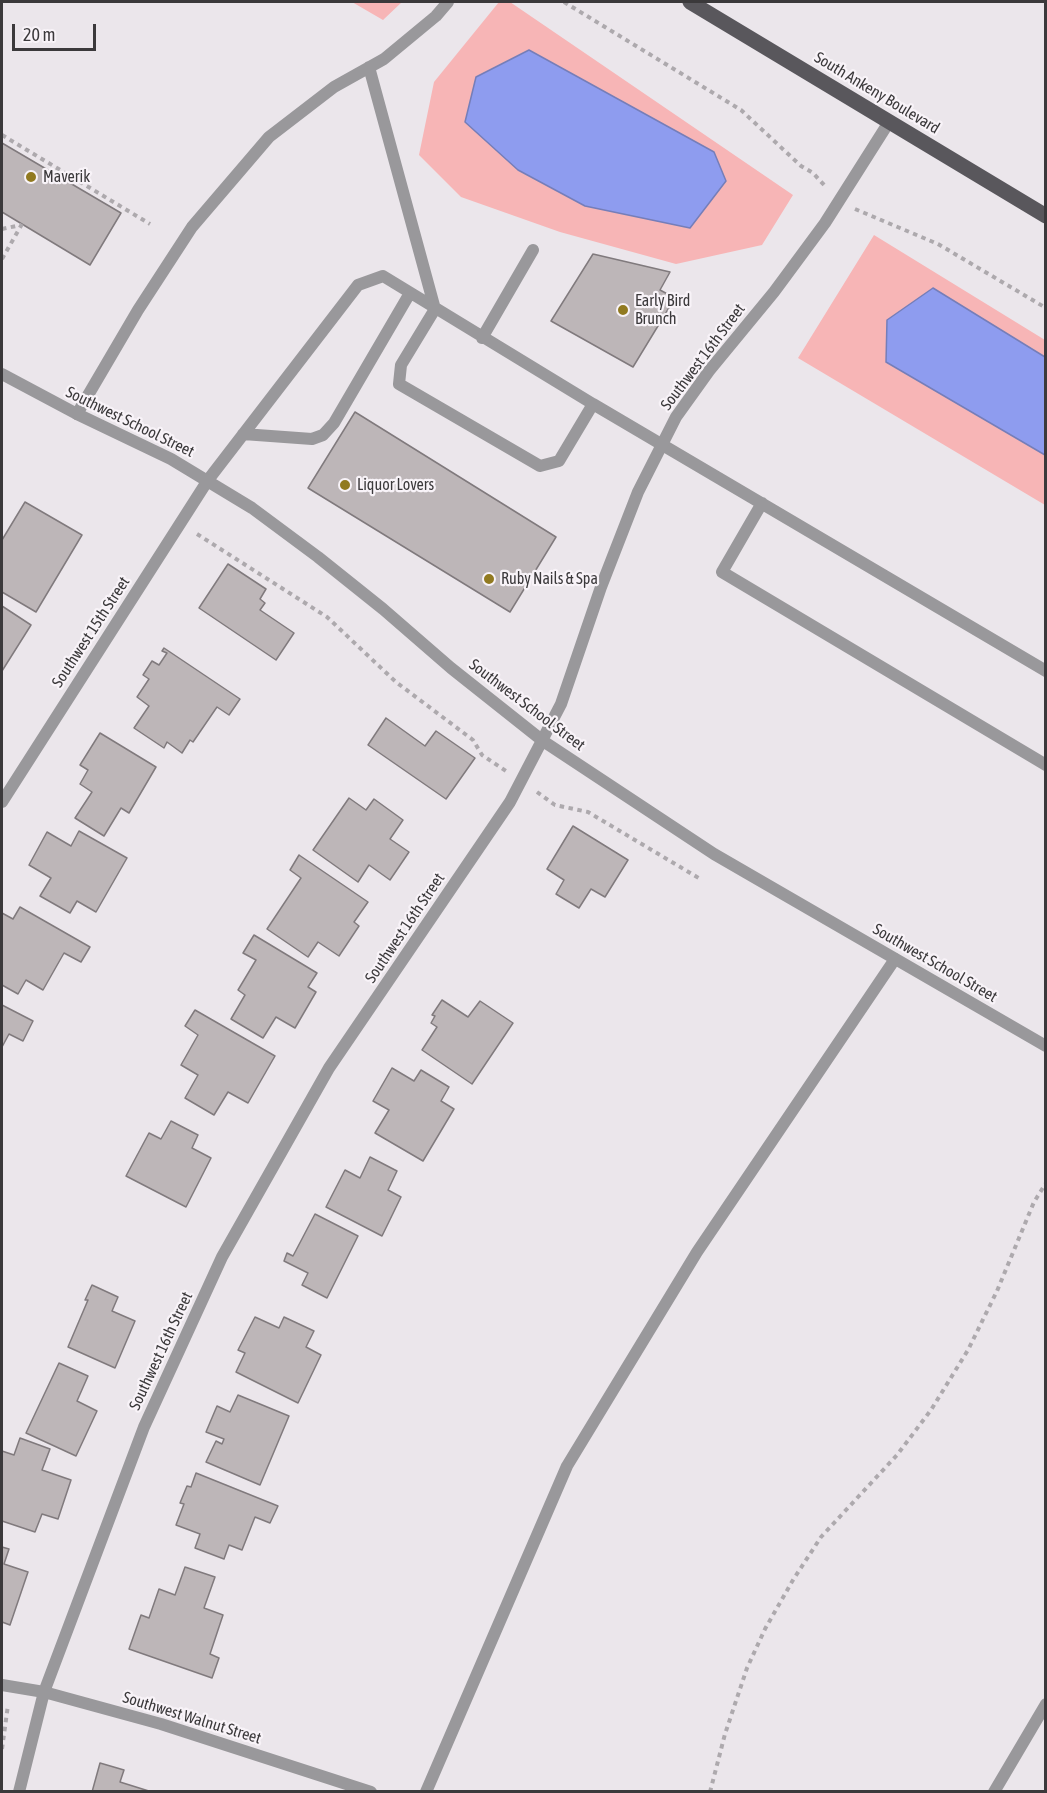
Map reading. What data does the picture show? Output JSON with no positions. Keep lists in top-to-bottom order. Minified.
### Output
{"streets":{"main road":["South Ankeny Boulevard"],"street":["Southwest 16th Street","Southwest School Street","Southwest 15th Street","Southwest Walnut Street"]},"crossings":[["South Ankeny Boulevard","Southwest 16th Street"],["Southwest 16th Street","Southwest School Street"],["Southwest 16th Street","Southwest Walnut Street"],["Southwest School Street","Southwest 15th Street"]],"places":["Maverik","Early Bird Brunch","Liquor Lovers","Ruby Nails & Spa"],"scale_bar":"20 m"}
